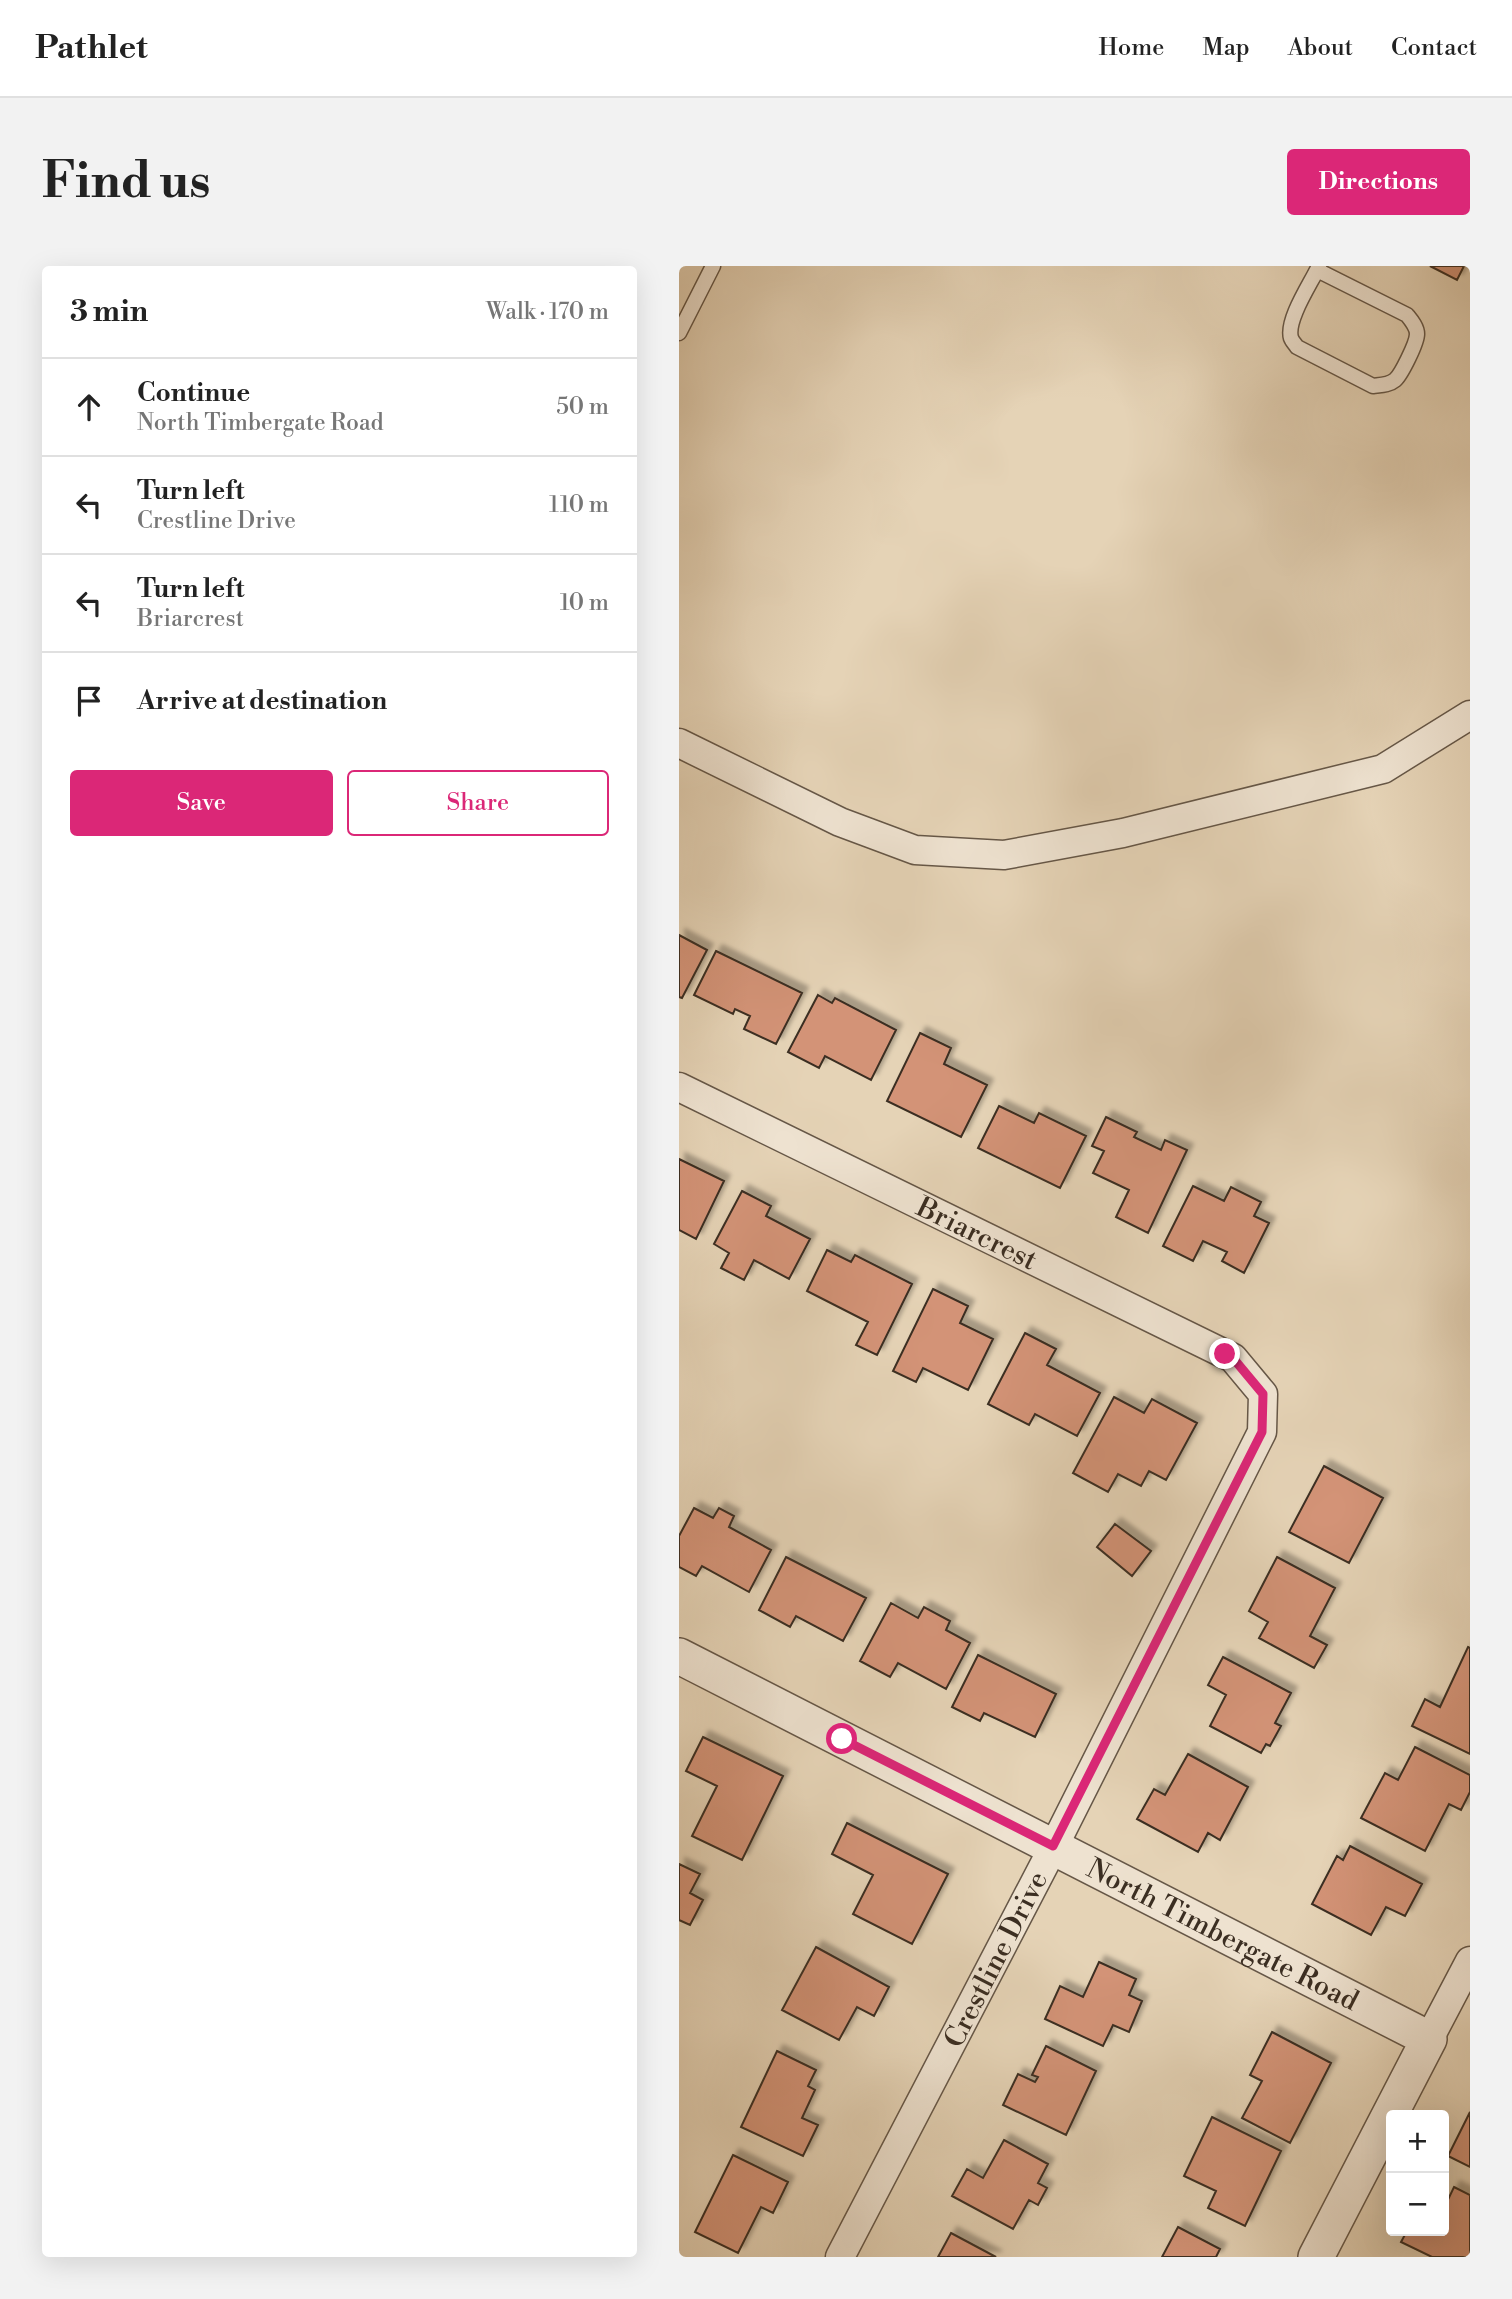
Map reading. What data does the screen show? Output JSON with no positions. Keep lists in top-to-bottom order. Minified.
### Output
{"streets":{"street":["Briarcrest","North Timbergate Road","Crestline Drive"]},"crossings":[["Briarcrest","Crestline Drive"],["North Timbergate Road","Crestline Drive"]],"page":{"header":"Pathlet","nav":["Home","Map","About","Contact"],"buttons":["Directions",["Save","Share"]],"title":"Find us","heading":["3 min","Walk · 170 m"],"list":[["Continue","North Timbergate Road","50 m"],["Turn left","Crestline Drive","110 m"],["Turn left","Briarcrest","10 m"],"Arrive at destination"],"map_buttons":["+","−"]}}
